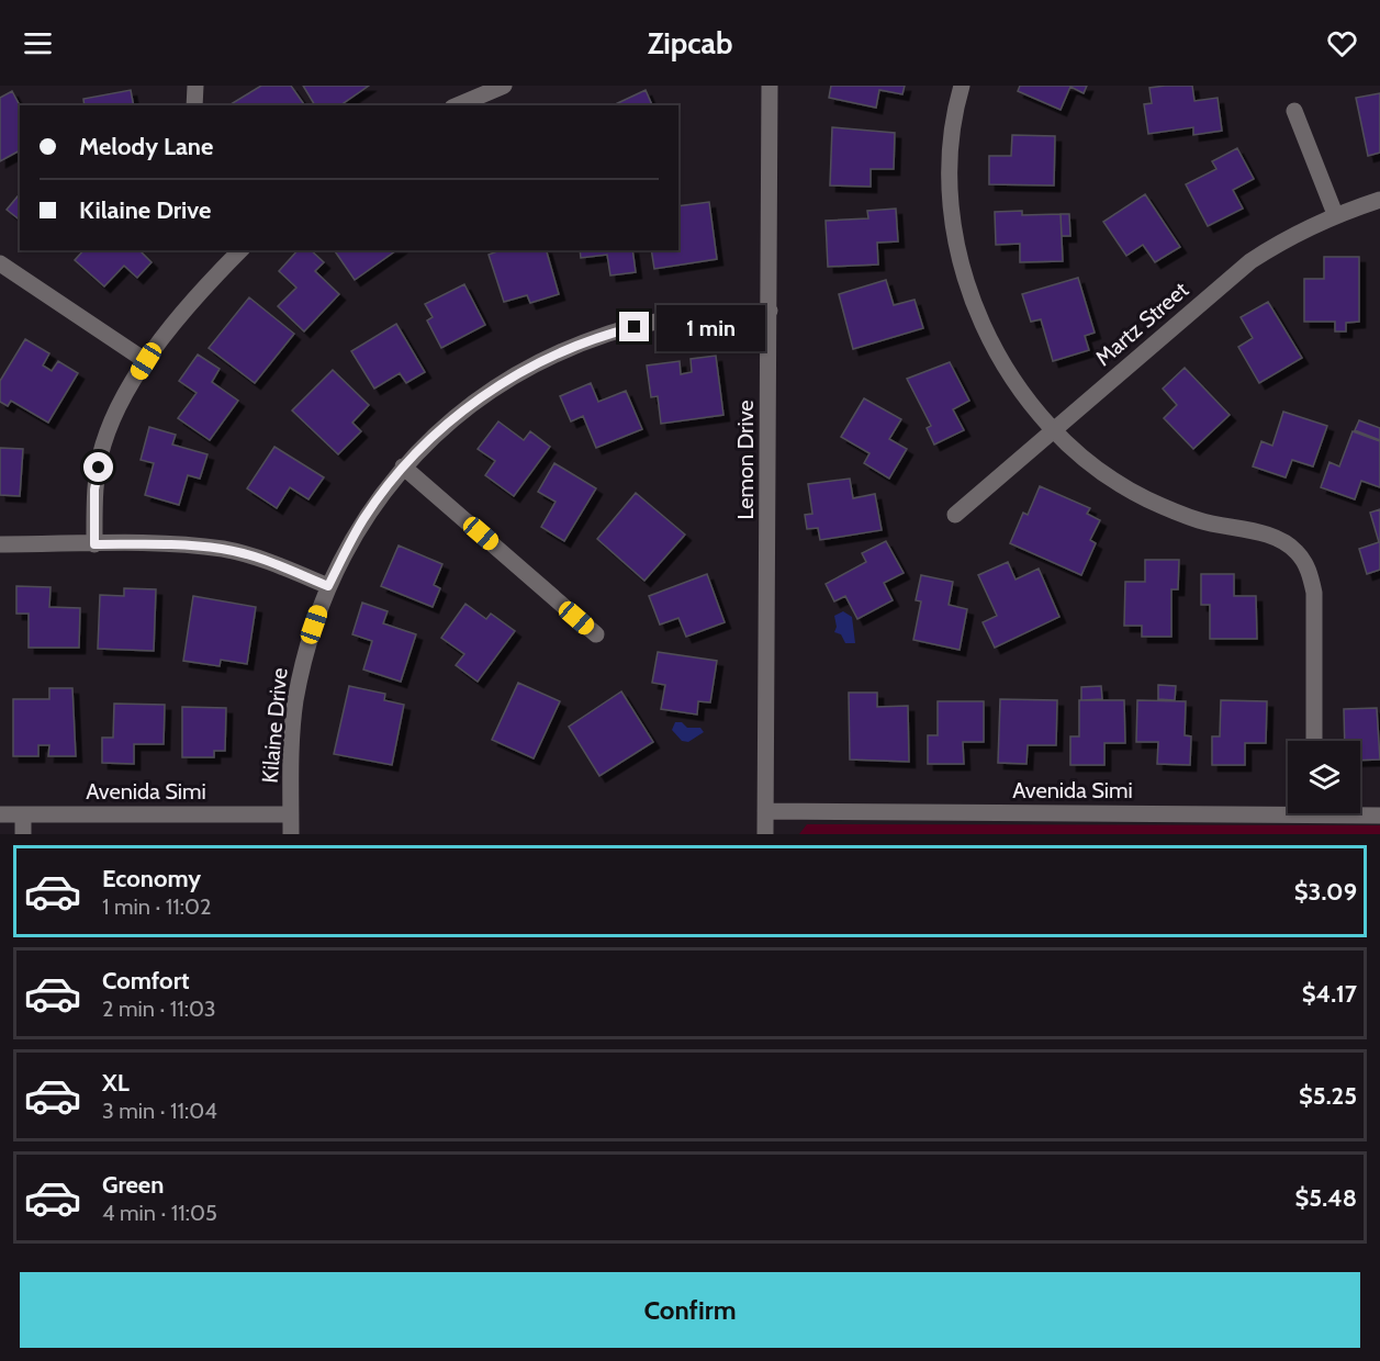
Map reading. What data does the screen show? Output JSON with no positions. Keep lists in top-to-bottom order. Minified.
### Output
{"streets":{"street":["Martz Street","Lemon Drive","Kilaine Drive","Avenida Simi"]},"crossings":[["Lemon Drive","Kilaine Drive"],["Lemon Drive","Avenida Simi"],["Kilaine Drive","Avenida Simi"]],"page":{"header":"Zipcab","banner":["Melody Lane","Kilaine Drive"],"bubble":"1 min","list":[{"name":"Economy","note":"1 min · 11:02","value":"$3.09"},{"name":"Comfort","note":"2 min · 11:03","value":"$4.17"},{"name":"XL","note":"3 min · 11:04","value":"$5.25"},{"name":"Green","note":"4 min · 11:05","value":"$5.48"}],"buttons":"Confirm"}}
